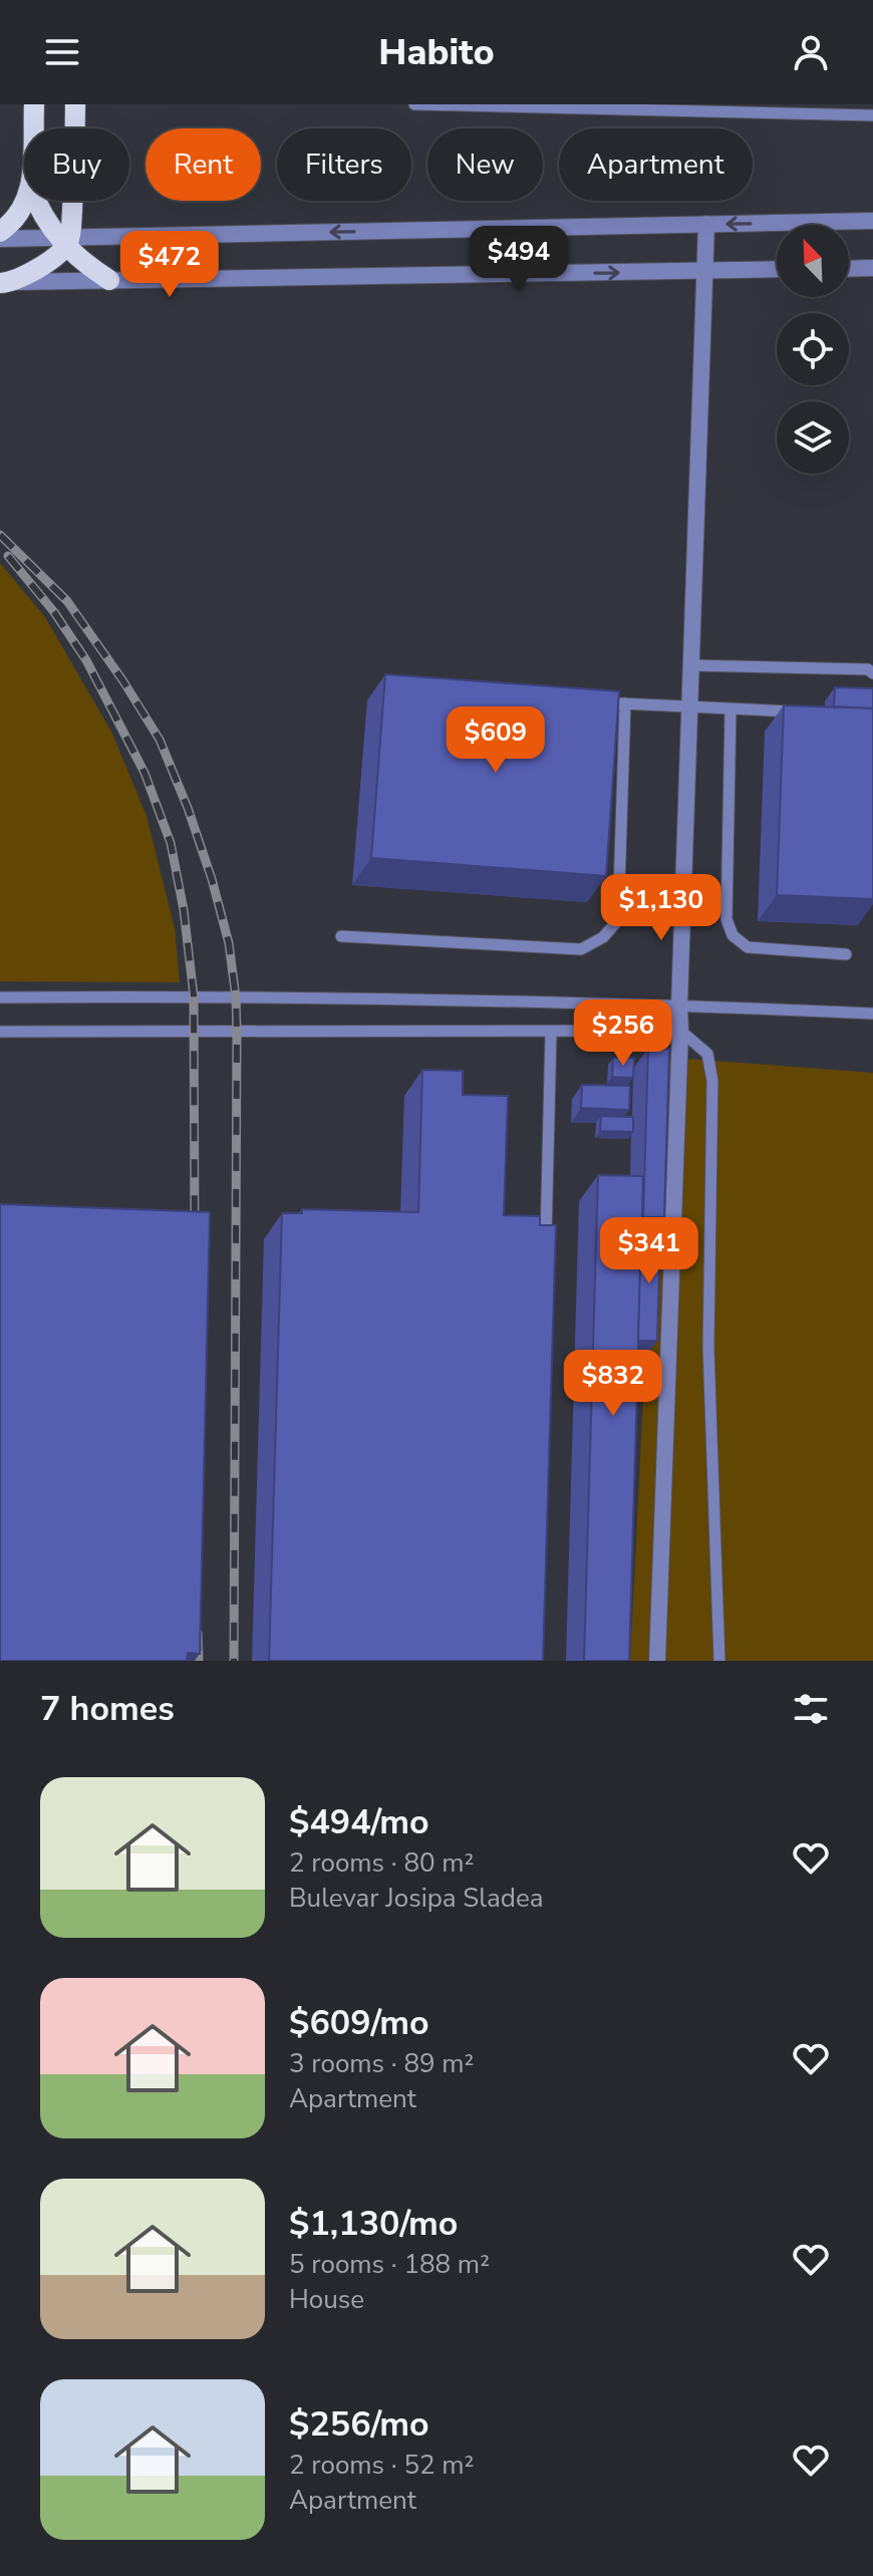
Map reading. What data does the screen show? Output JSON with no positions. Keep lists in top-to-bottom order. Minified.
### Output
{"north":"top left","page":{"header":"Habito","chip":["Buy","Rent","Filters","New","Apartment"],"price":["$494","$472","$609","$1,130","$256","$341","$832"],"heading":"7 homes","list":[{"name":"$494/mo","note":"2 rooms · 80 m² · Bulevar Josipa Sladea"},{"name":"$609/mo","note":"3 rooms · 89 m² · Apartment"},{"name":"$1,130/mo","note":"5 rooms · 188 m² · House"},{"name":"$256/mo","note":"2 rooms · 52 m² · Apartment"}]}}
